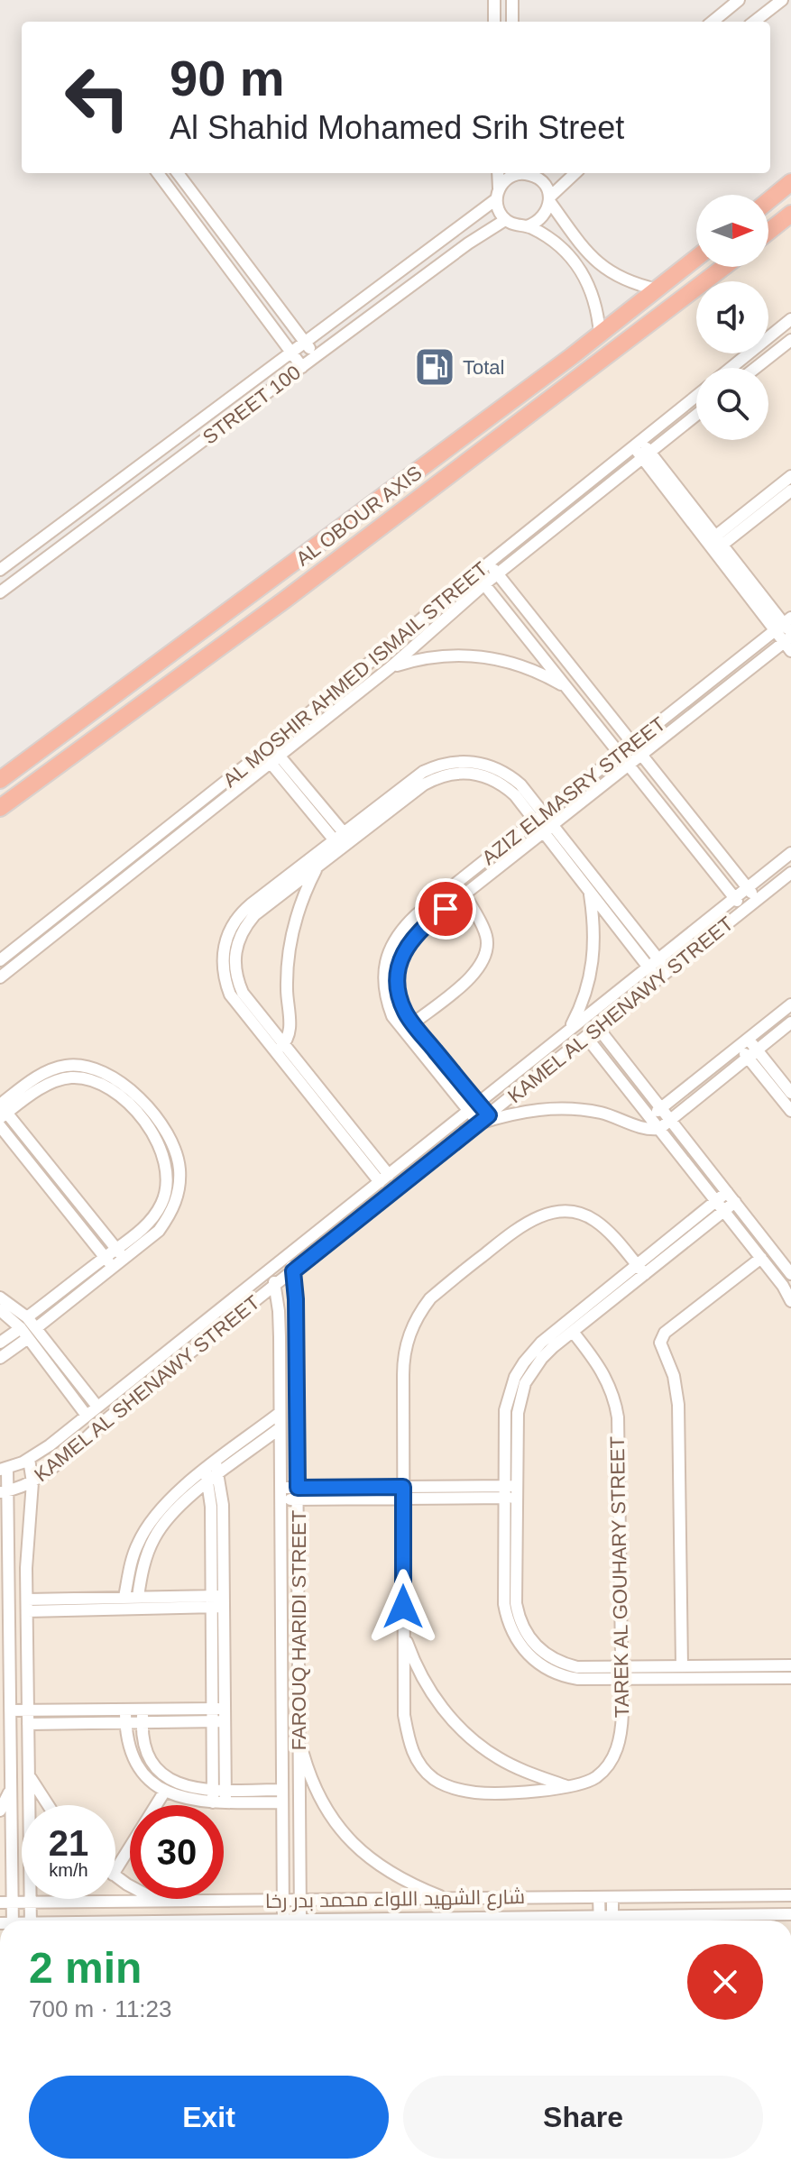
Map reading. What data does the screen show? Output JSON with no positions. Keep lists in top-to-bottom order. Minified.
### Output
{"streets":{"highway":["AL OBOUR AXIS"],"street":["STREET 100","AL MOSHIR AHMED ISMAIL STREET","AZIZ ELMASRY STREET","KAMEL AL SHENAWY STREET","TAREK AL GOUHARY STREET","FAROUQ HARIDI STREET","شارع الشهيد اللواء محمد بدر رخا"]},"crossings":[["AZIZ ELMASRY STREET","KAMEL AL SHENAWY STREET"],["KAMEL AL SHENAWY STREET","FAROUQ HARIDI STREET"],["FAROUQ HARIDI STREET","شارع الشهيد اللواء محمد بدر رخا"]],"places":{"fuel station":["Total"]},"north":"right","page":{"turn":["90 m","Al Shahid Mohamed Srih Street"],"speed":"21 km/h","limit":"30","heading":["2 min","700 m · 11:23"],"buttons":["Exit","Share"]}}
